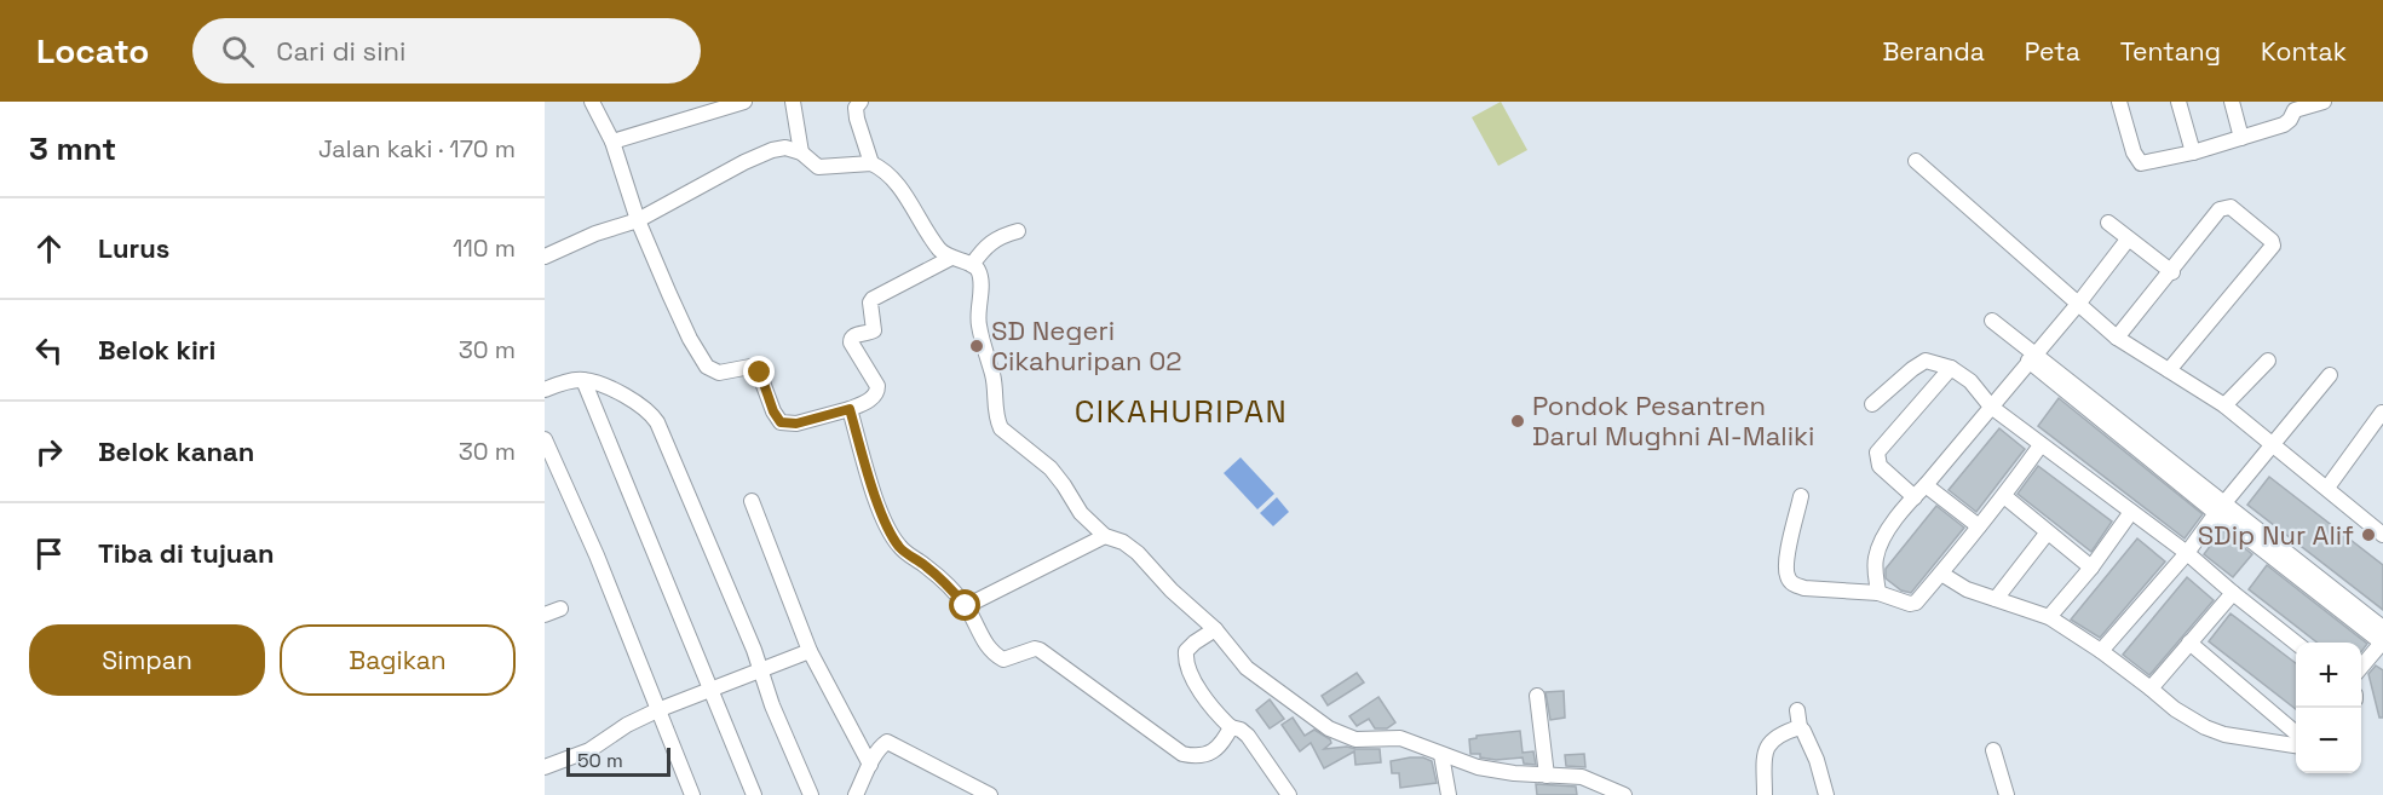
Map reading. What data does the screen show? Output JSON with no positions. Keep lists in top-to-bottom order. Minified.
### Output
{"districts":["CIKAHURIPAN"],"places":["SD Negeri Cikahuripan 02","Pondok Pesantren Darul Mughni Al-Maliki","SDip Nur Alif"],"scale_bar":"50 m","page":{"header":"Locato","search":"Cari di sini","nav":["Beranda","Peta","Tentang","Kontak"],"heading":["3 mnt","Jalan kaki · 170 m"],"list":[["Lurus","110 m"],["Belok kiri","30 m"],["Belok kanan","30 m"],"Tiba di tujuan"],"buttons":["Simpan","Bagikan"],"map_buttons":["+","−"],"scale":"50 m"}}
